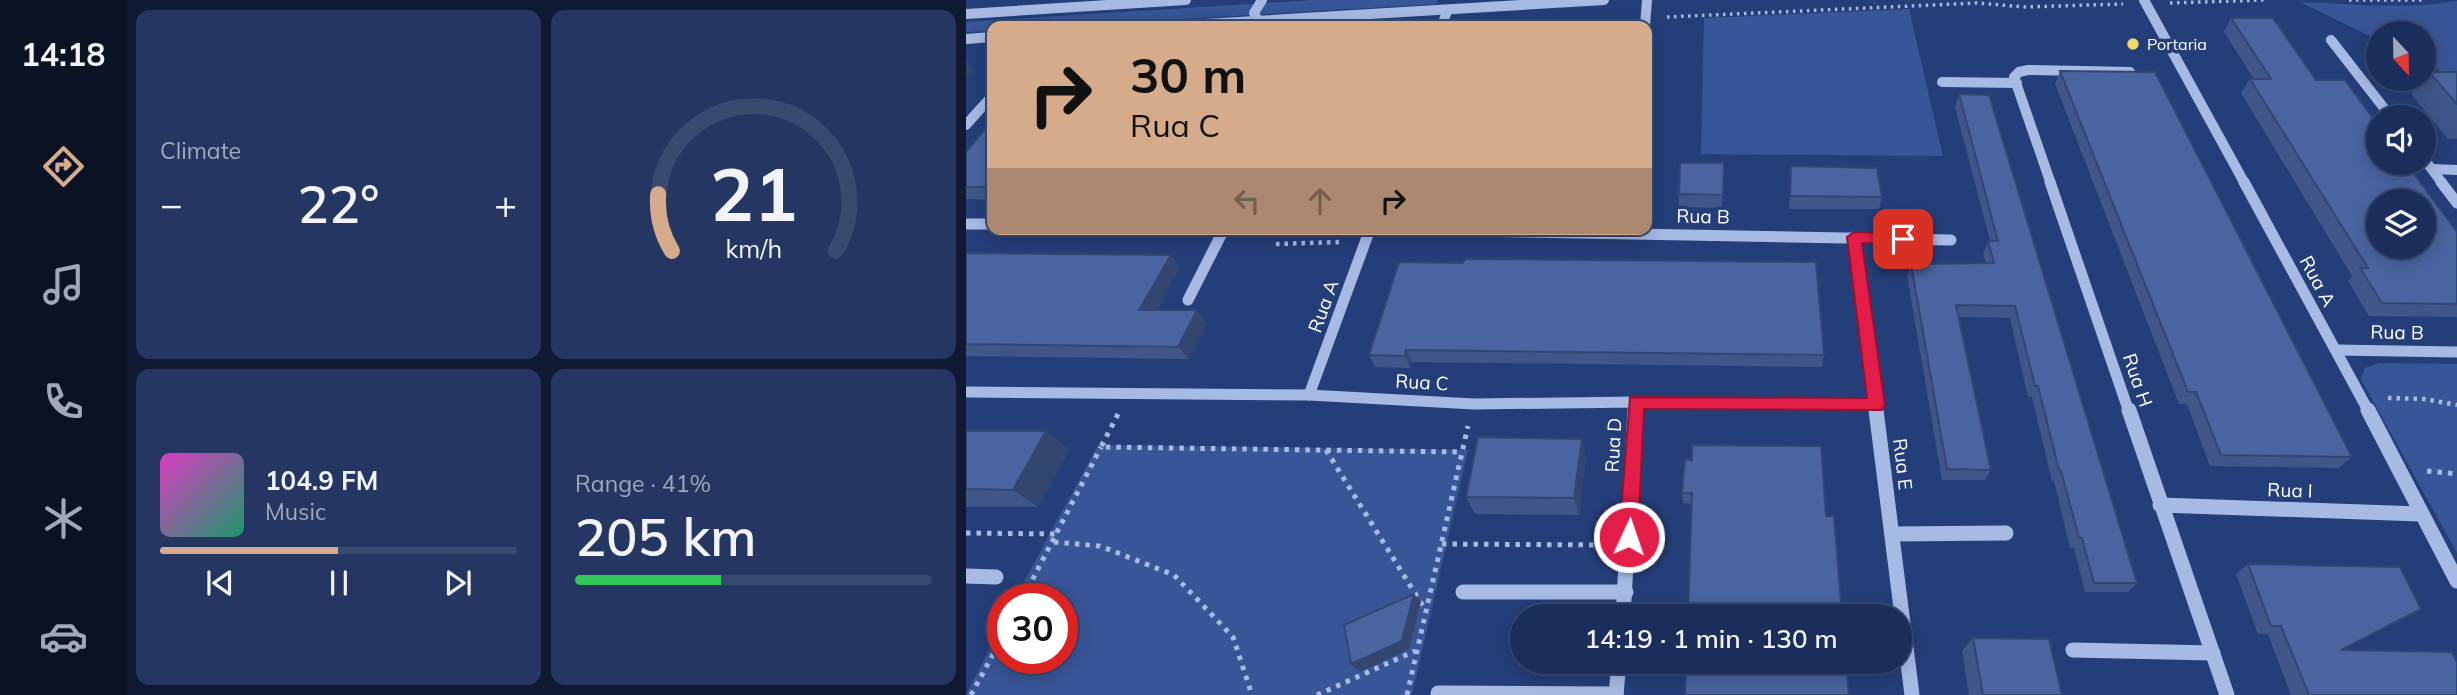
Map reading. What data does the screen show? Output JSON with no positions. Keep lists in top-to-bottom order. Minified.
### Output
{"streets":{"street":["Rua B","Rua A","Rua H","Rua C","Rua D","Rua E","Rua I"]},"crossings":[["Rua B","Rua A"],["Rua B","Rua E"],["Rua A","Rua C"],["Rua A","Rua I"],["Rua H","Rua I"],["Rua C","Rua D"],["Rua C","Rua E"]],"places":["Portaria"],"north":"bottom","page":{"tabs":"14:18","tile":["Climate",["Range · 41%","205 km"]],"turn":["30 m","Rua C"],"heat":["−","22°","+"],"song":["104.9 FM","Music"],"limit":"30","trip":"14:19 · 1 min · 130 m","gauge":["21","km/h"]}}
